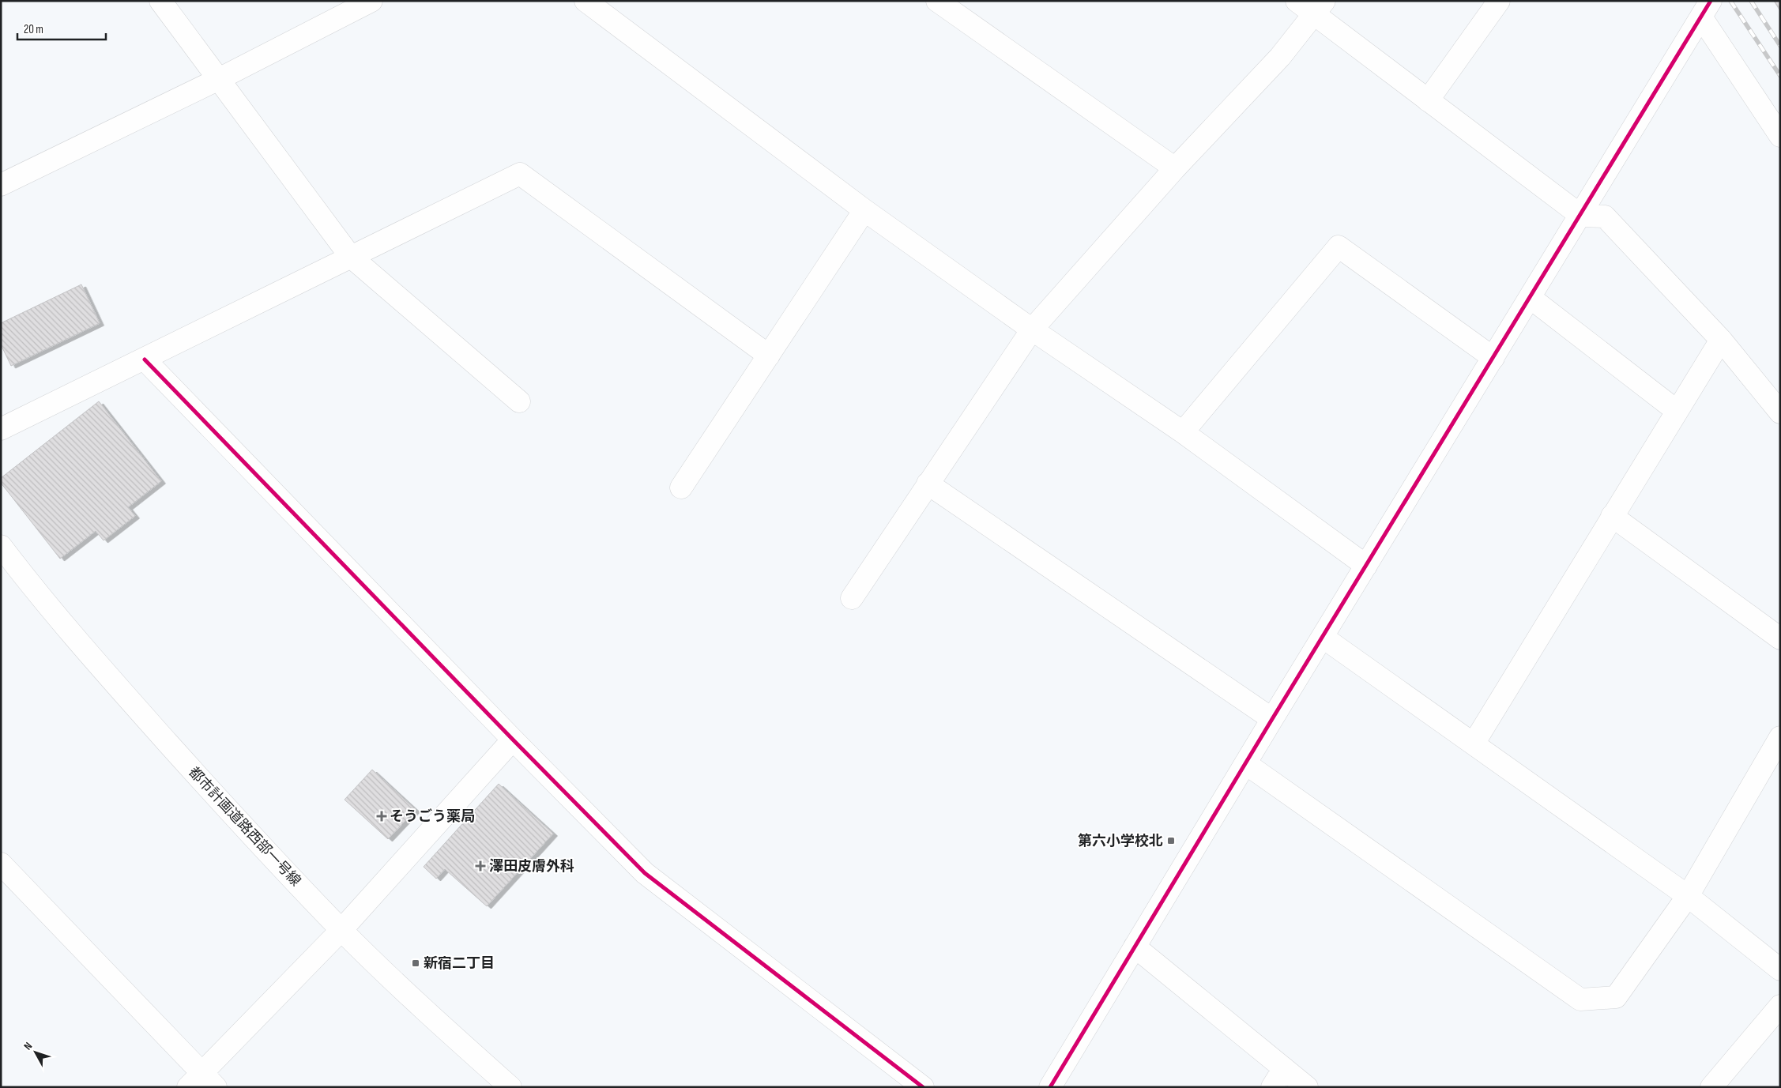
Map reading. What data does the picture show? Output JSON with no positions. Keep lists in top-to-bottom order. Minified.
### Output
{"streets":{"street":["都市計画道路西部一号線"]},"places":{"health":["そうごう薬局","澤田皮膚外科"],"transit":["第六小学校北","新宿二丁目"]},"scale_bar":"20 m","north":"top left"}
